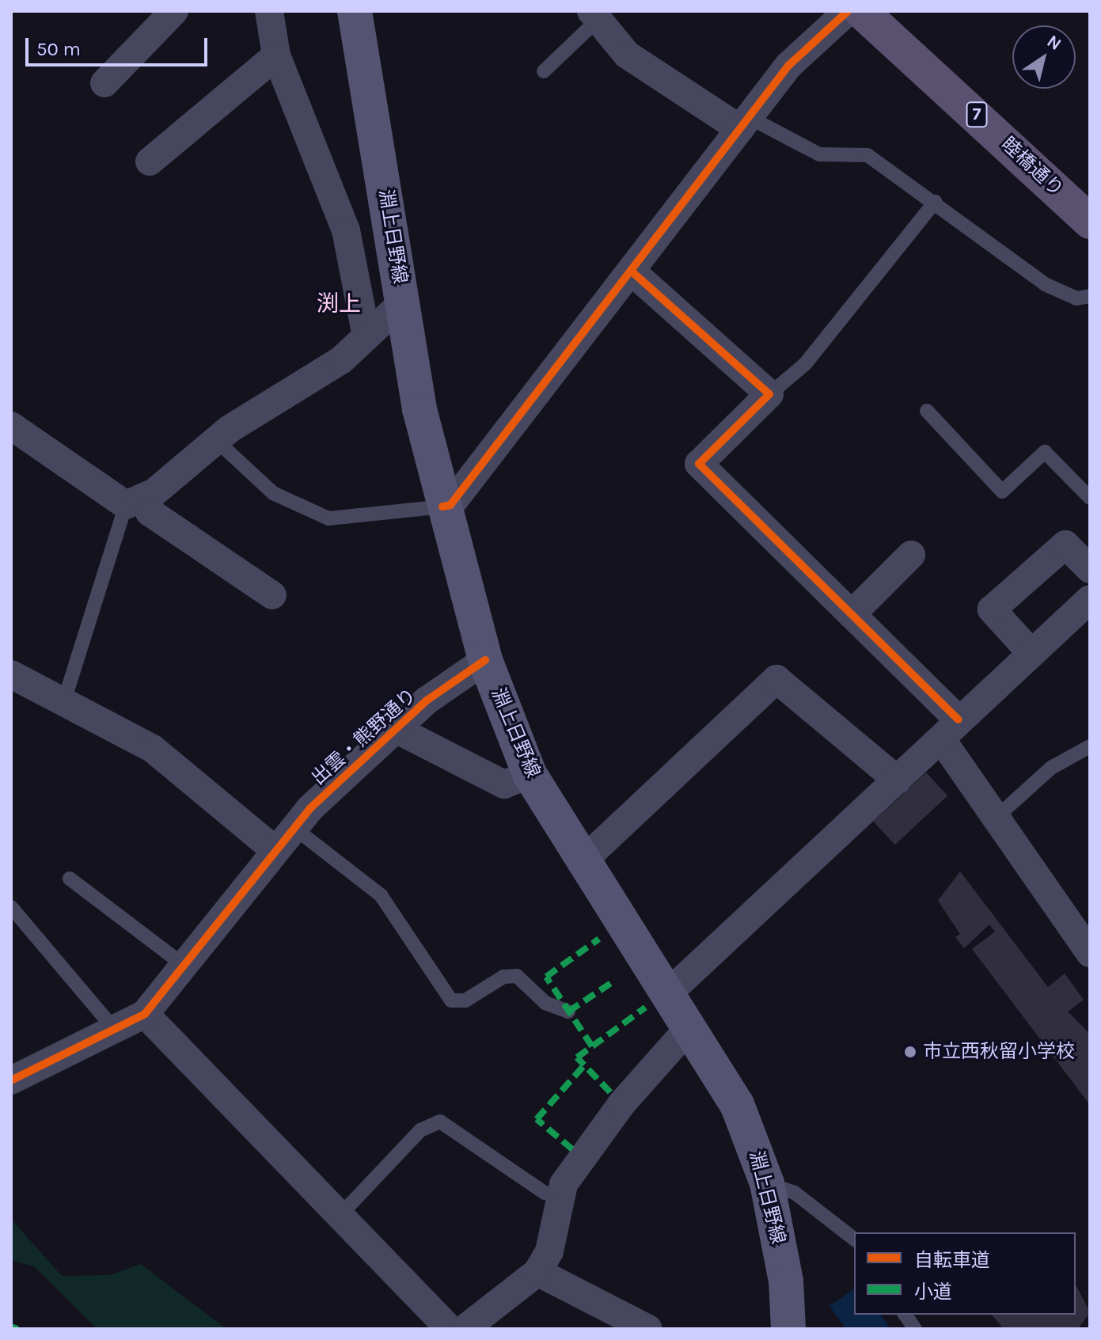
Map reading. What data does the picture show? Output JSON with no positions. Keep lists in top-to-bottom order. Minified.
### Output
{"streets":{"main road":["7","睦橋通り","淵上日野線"],"street":["出雲・熊野通り"]},"crossings":[["淵上日野線","出雲・熊野通り"]],"districts":["渕上"],"places":["市立西秋留小学校"],"legend":["自転車道","小道"],"scale_bar":"50 m","north":"top right"}
